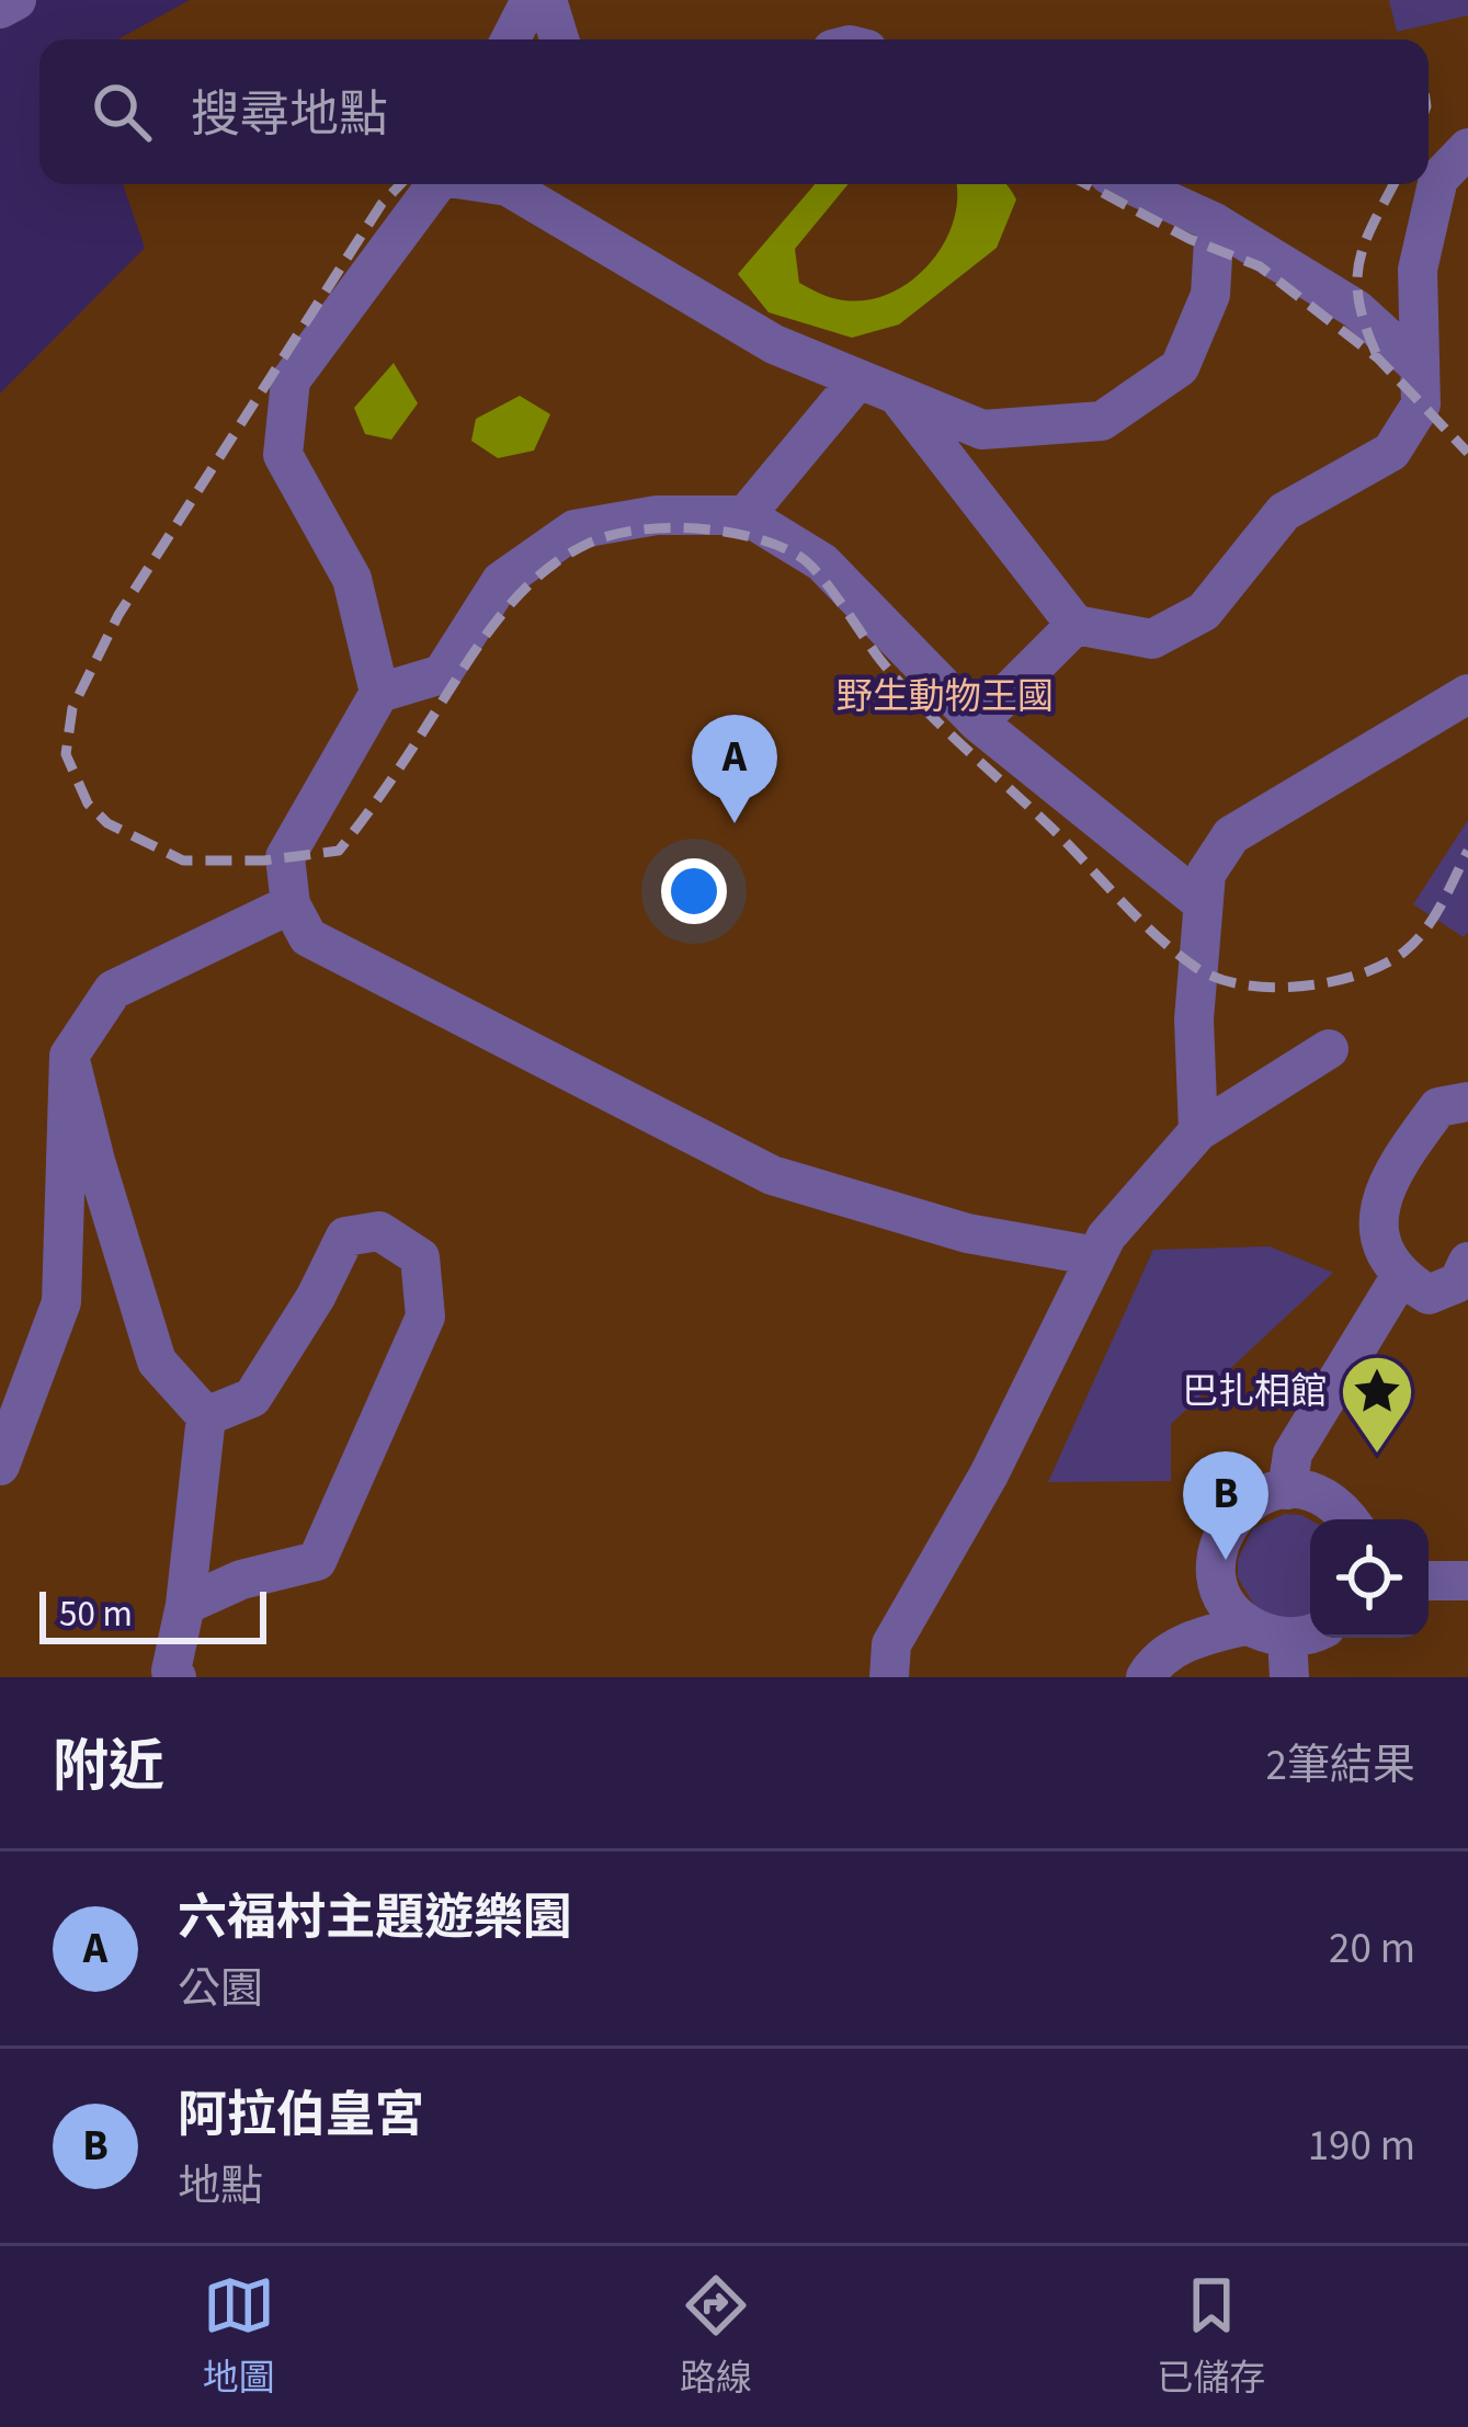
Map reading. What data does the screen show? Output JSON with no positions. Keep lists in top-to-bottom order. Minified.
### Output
{"parks":["野生動物王國"],"places":{"place":["巴扎相館"]},"scale_bar":"50 m","page":{"search":"搜尋地點","pins":["A","B"],"scale":"50 m","heading":["附近","2筆結果"],"list":[{"mark":"A","name":"六福村主題遊樂園","note":"公園","value":"20 m"},{"mark":"B","name":"阿拉伯皇宮","note":"地點","value":"190 m"}],"nav":["地圖","路線","已儲存"]}}
